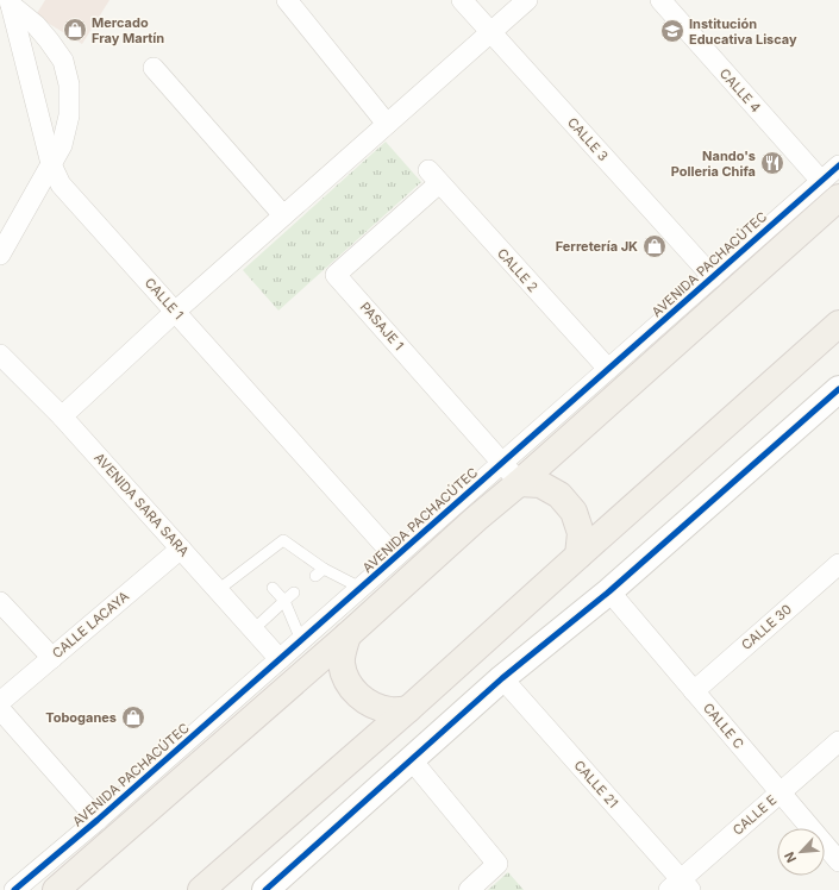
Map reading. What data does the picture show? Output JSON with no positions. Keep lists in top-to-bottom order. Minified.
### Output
{"streets":{"main road":["AVENIDA PACHACÚTEC"],"street":["CALLE 4","CALLE 3","CALLE 2","CALLE 1","PASAJE 1","AVENIDA SARA SARA","CALLE LACAYA","CALLE 30","CALLE C","CALLE 21","CALLE E"]},"crossings":[["CALLE 4","AVENIDA PACHACÚTEC"],["CALLE 3","AVENIDA PACHACÚTEC"],["AVENIDA PACHACÚTEC","CALLE 2"],["AVENIDA PACHACÚTEC","CALLE 1"],["AVENIDA PACHACÚTEC","PASAJE 1"],["AVENIDA PACHACÚTEC","AVENIDA SARA SARA"],["CALLE 2","PASAJE 1"],["AVENIDA SARA SARA","CALLE LACAYA"],["CALLE 30","CALLE C"],["CALLE C","CALLE E"],["CALLE 21","CALLE E"]],"places":{"shop":["Mercado Fray Martín","Ferretería JK","Toboganes"],"school or university":["Institución Educativa Liscay"],"restaurant":["Nando's Polleria Chifa"]},"north":"bottom left"}
